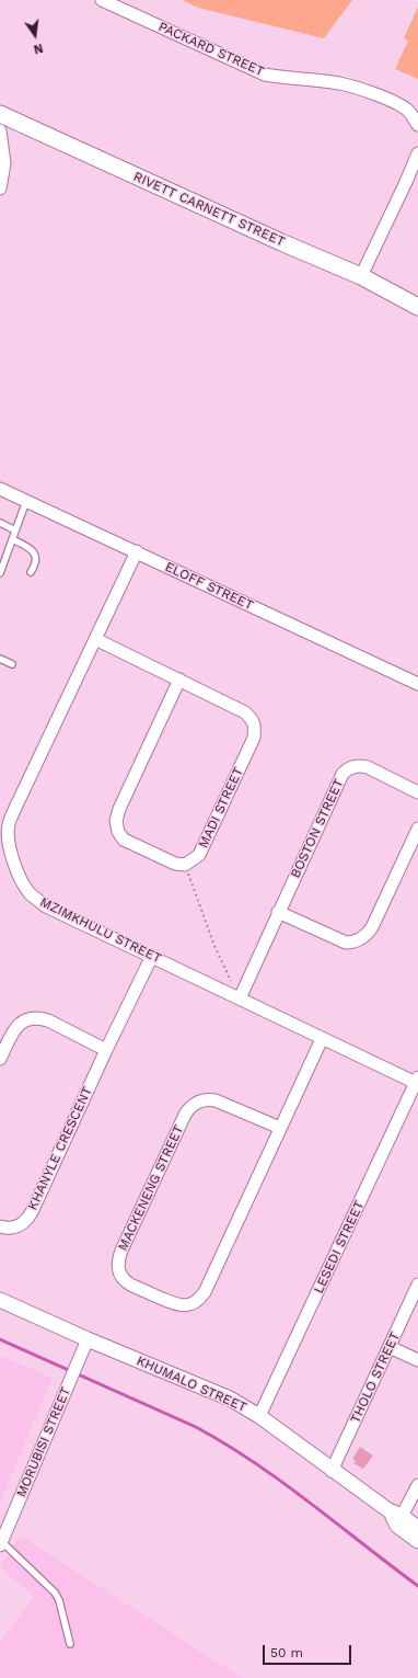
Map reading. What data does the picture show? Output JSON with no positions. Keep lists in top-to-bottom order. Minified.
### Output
{"streets":{"main road":["RIVETT CARNETT STREET"],"street":["PACKARD STREET","ELOFF STREET","MADI STREET","BOSTON STREET","MZIMKHULU STREET","KHANYLE CRESCENT","MACKENENG STREET","LESEDI STREET","THOLO STREET","KHUMALO STREET","MORUBISI STREET"]},"crossings":[["ELOFF STREET","MZIMKHULU STREET"],["MADI STREET","MZIMKHULU STREET"],["BOSTON STREET","MZIMKHULU STREET"],["MZIMKHULU STREET","KHANYLE CRESCENT"],["MZIMKHULU STREET","MACKENENG STREET"],["MZIMKHULU STREET","LESEDI STREET"],["LESEDI STREET","KHUMALO STREET"],["THOLO STREET","KHUMALO STREET"],["KHUMALO STREET","MORUBISI STREET"]],"scale_bar":"50 m","north":"bottom"}
